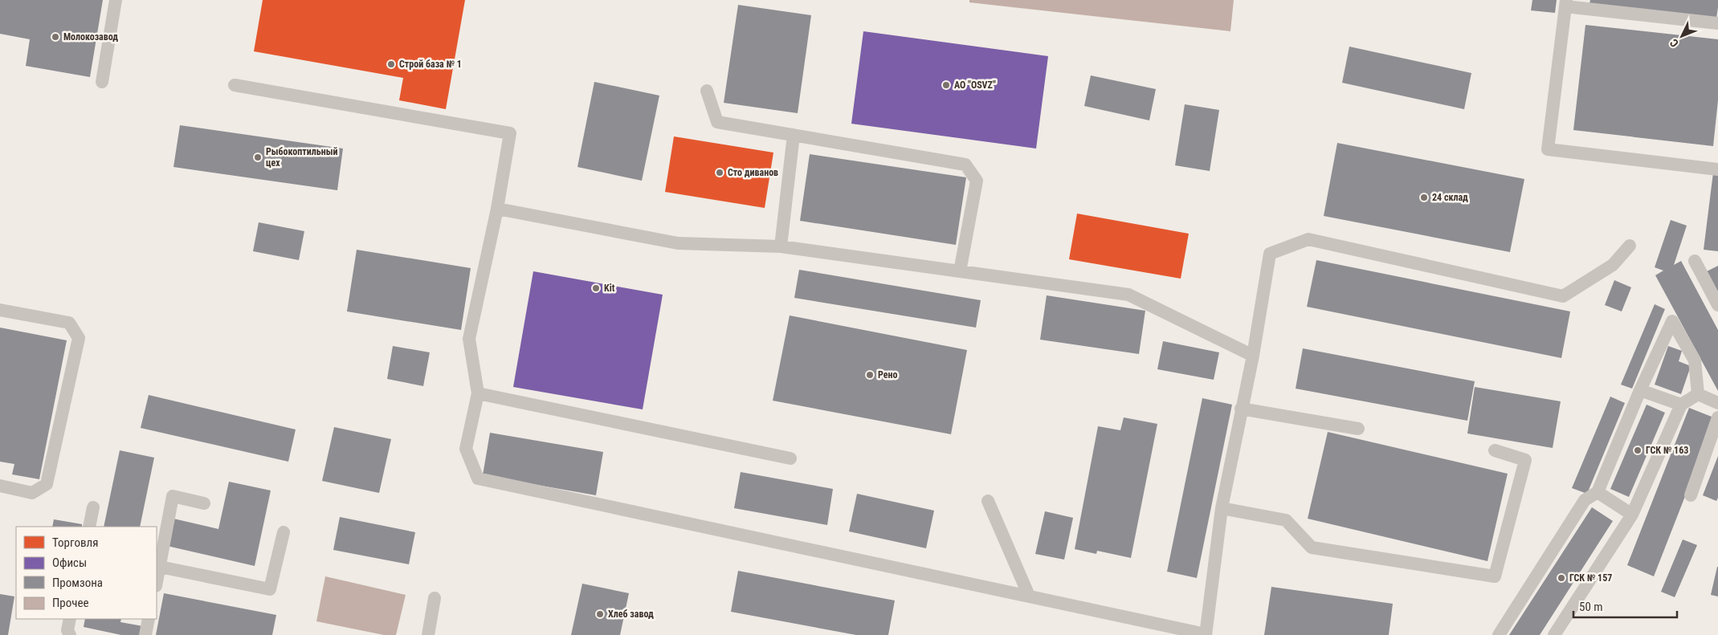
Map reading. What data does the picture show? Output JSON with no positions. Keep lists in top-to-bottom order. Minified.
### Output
{"places":["Молокозавод","Строй база № 1","AO \"OSVZ\"","Рыбокоптильный цех","Сто диванов","24 склад","Kit","Рено","ГСК № 163","ГСК № 157","Хлеб завод"],"legend":["Торговля","Офисы","Промзона","Прочее"],"scale_bar":"50 m","north":"bottom left"}
